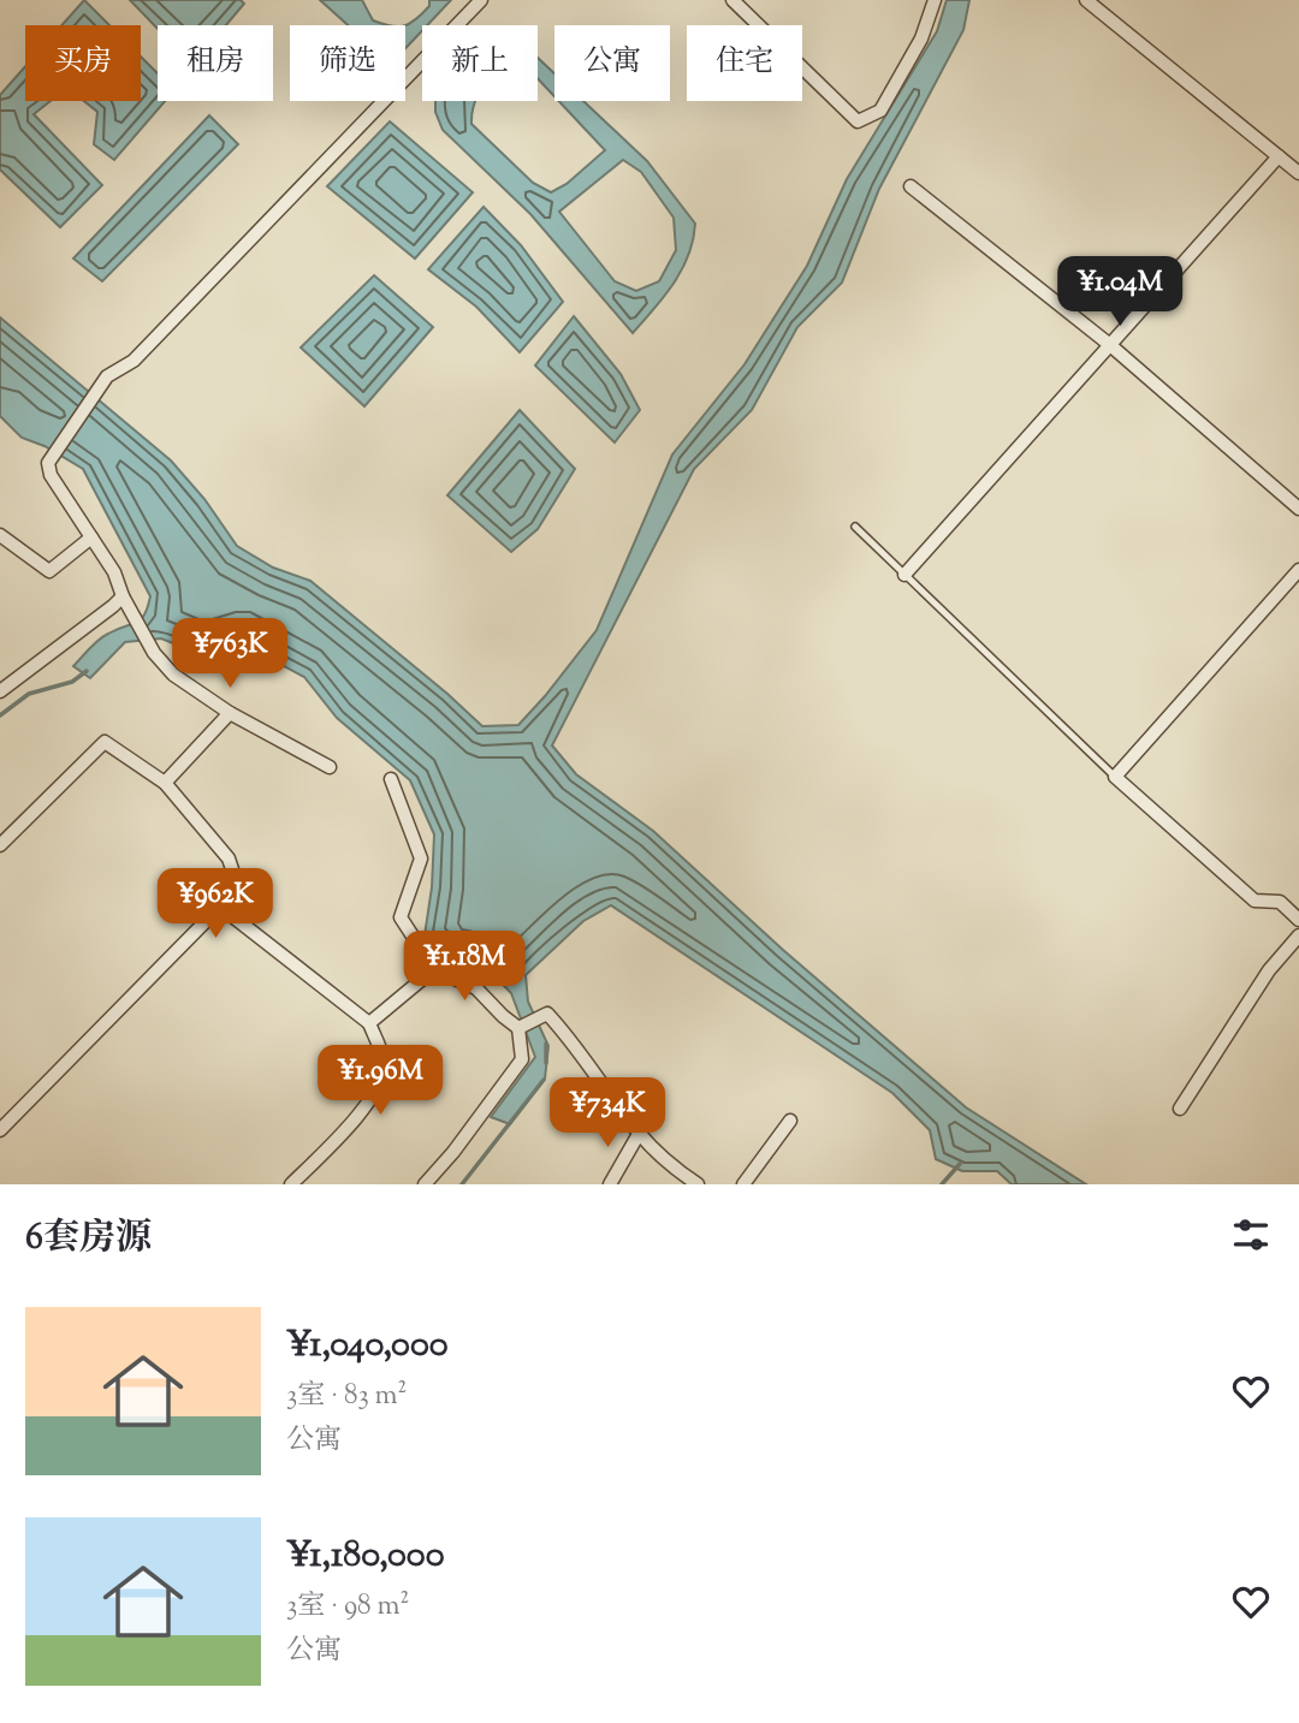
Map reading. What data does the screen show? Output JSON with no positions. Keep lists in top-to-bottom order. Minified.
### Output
{"page":{"chip":["买房","租房","筛选","新上","公寓","住宅"],"price":["¥1.04M","¥763K","¥962K","¥1.18M","¥1.96M","¥734K"],"heading":"6套房源","list":[{"name":"¥1,040,000","note":"3室 · 83 m² · 公寓"},{"name":"¥1,180,000","note":"3室 · 98 m² · 公寓"}]}}
